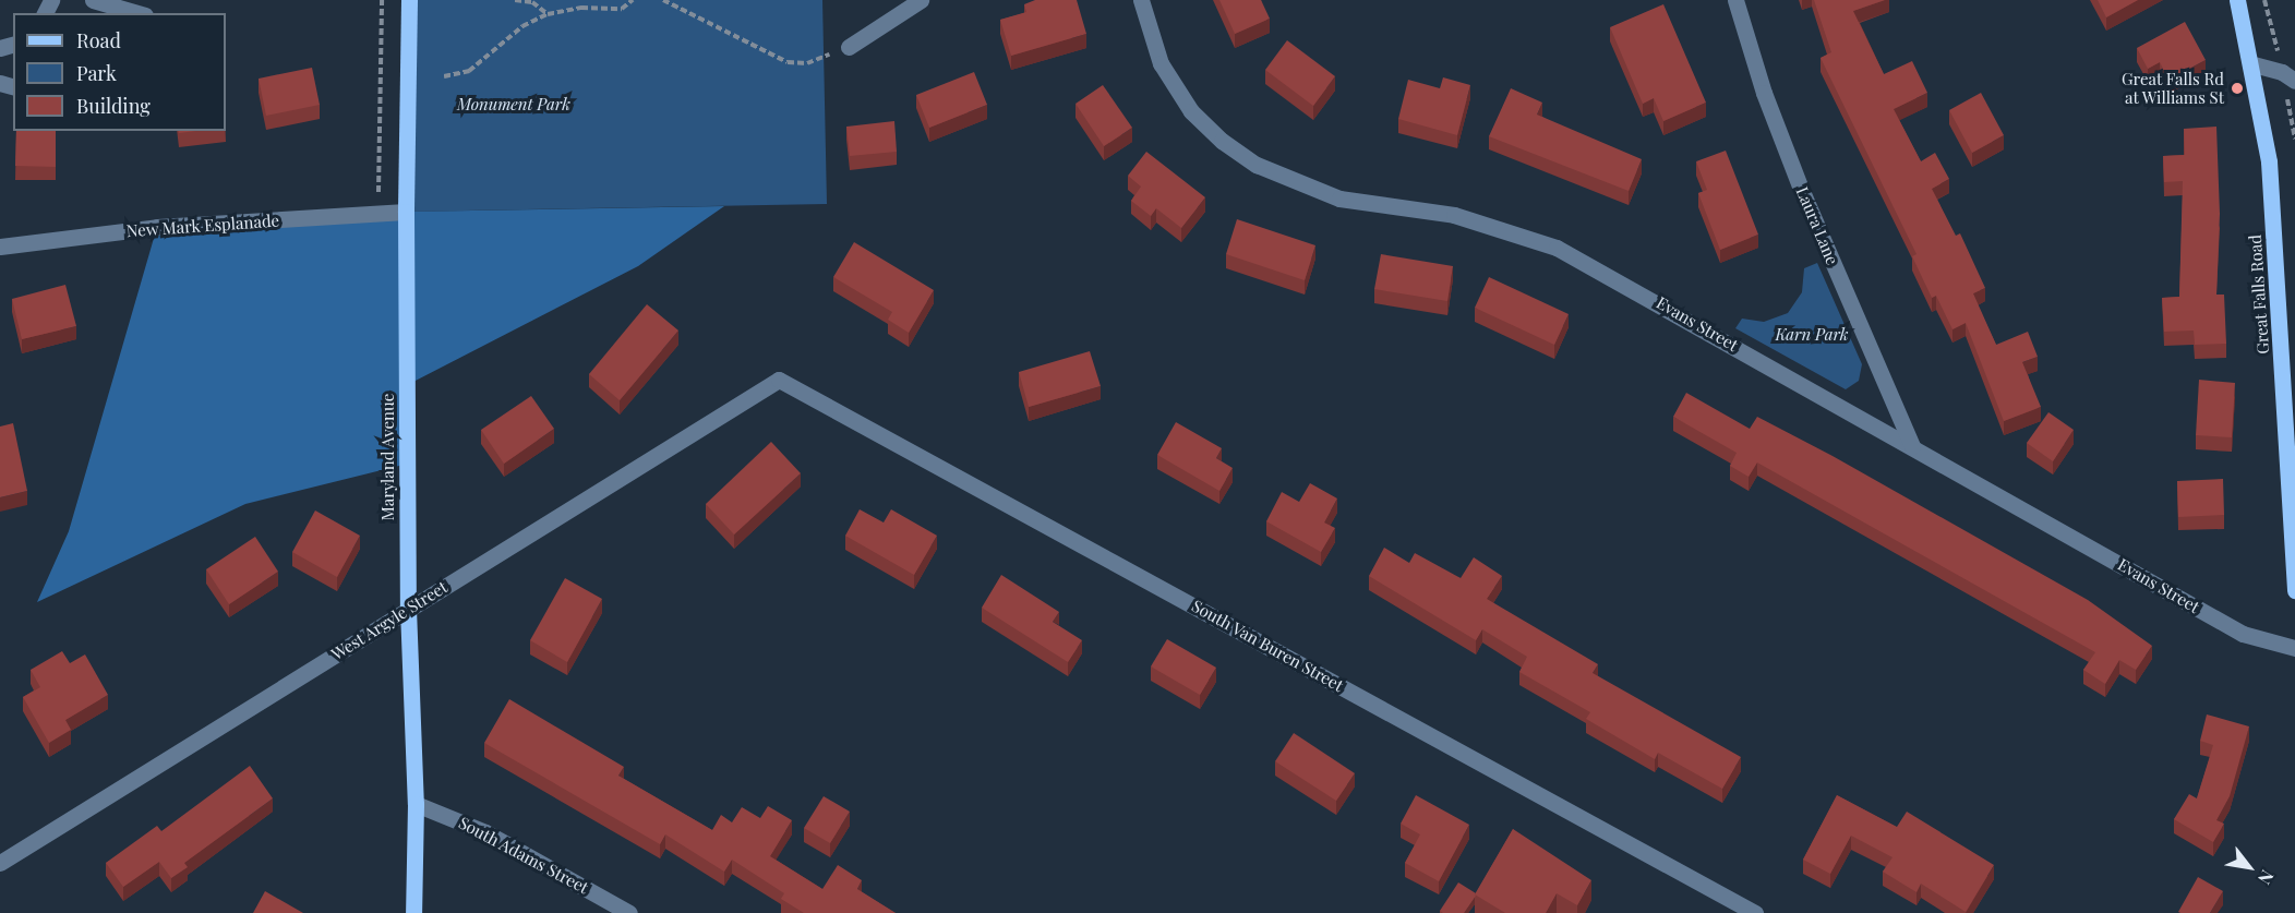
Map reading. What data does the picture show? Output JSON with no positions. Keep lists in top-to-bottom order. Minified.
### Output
{"streets":{"main road":["Great Falls Road","Maryland Avenue"],"street":["New Mark Esplanade","Laura Lane","Evans Street","West Argyle Street","South Van Buren Street","South Adams Street"]},"crossings":[["New Mark Esplanade","Maryland Avenue"],["Laura Lane","Evans Street"],["Maryland Avenue","West Argyle Street"],["Maryland Avenue","South Adams Street"],["West Argyle Street","South Van Buren Street"]],"parks":["Monument Park","Karn Park"],"places":["Great Falls Rd at Williams St"],"legend":["Road","Park","Building"],"north":"bottom right"}
